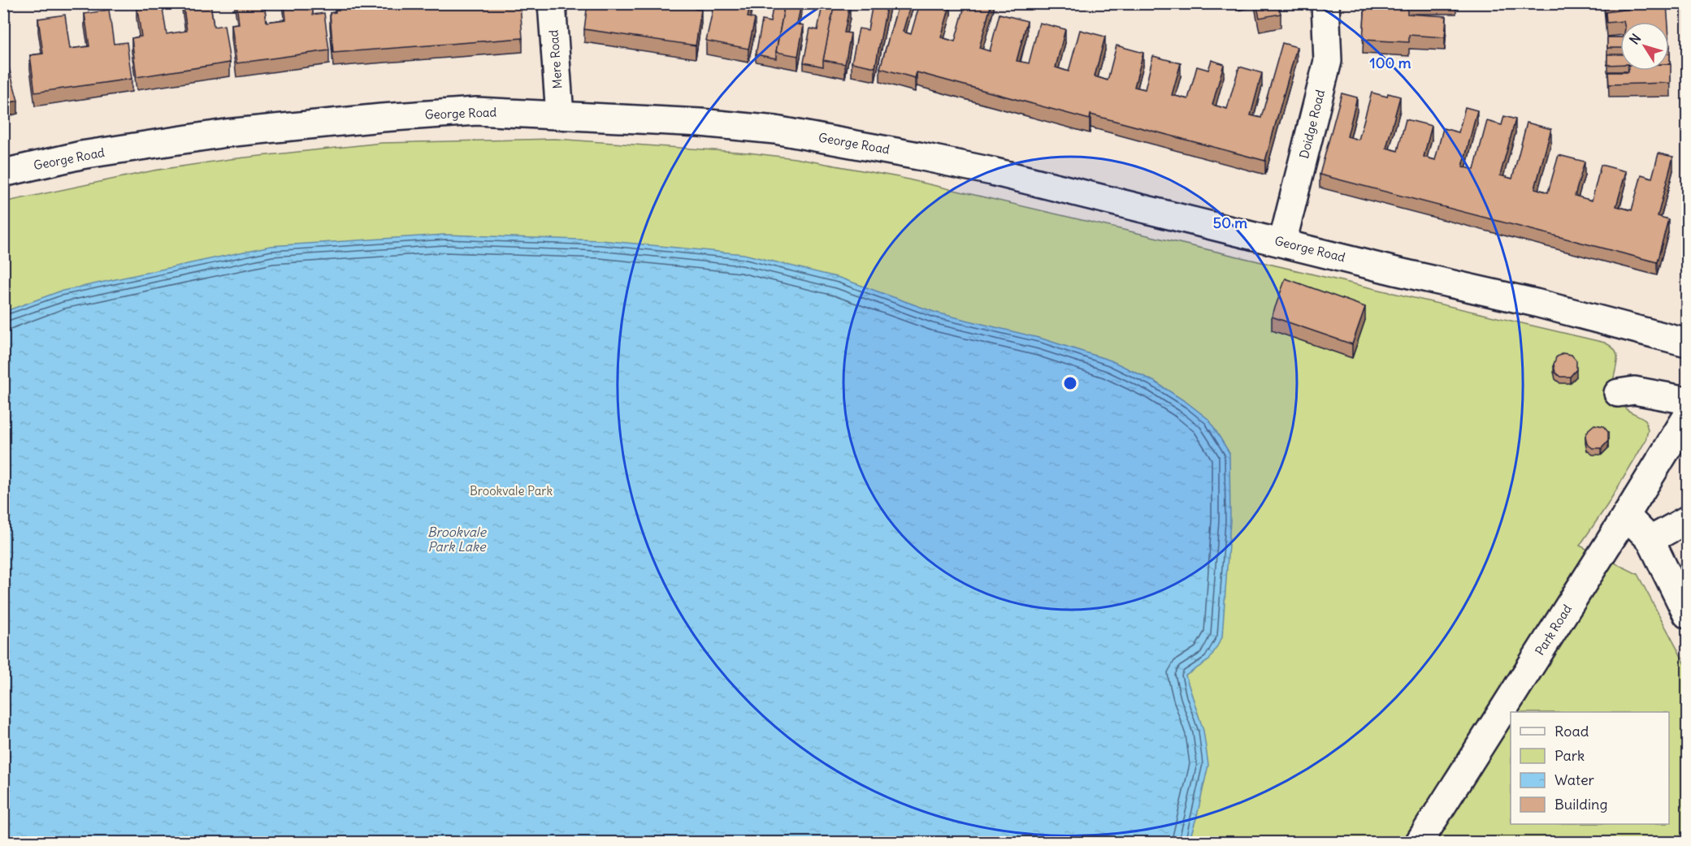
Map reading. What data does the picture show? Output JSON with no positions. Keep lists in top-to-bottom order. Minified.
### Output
{"streets":{"street":["Mere Road","George Road","Doidge Road","Park Road"]},"crossings":[["Mere Road","George Road"],["George Road","Doidge Road"]],"water":["Brookvale Park Lake"],"parks":["Brookvale Park"],"legend":["Road","Park","Water","Building"],"north":"top left","rings":["100 m","50 m"]}
